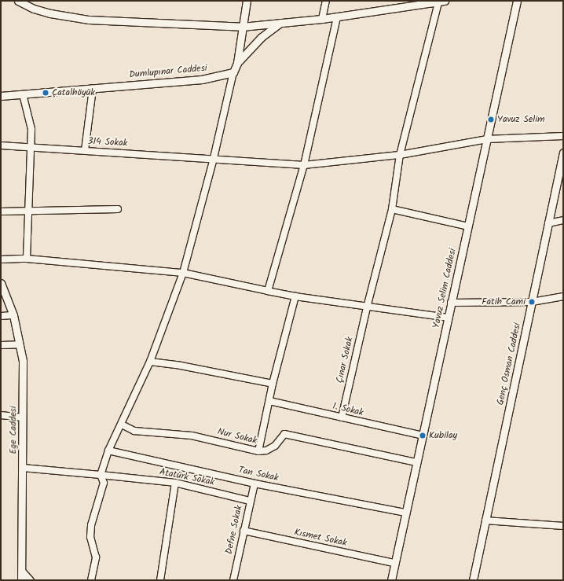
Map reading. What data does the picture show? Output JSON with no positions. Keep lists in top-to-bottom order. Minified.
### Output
{"streets":{"street":["Dumlupınar Caddesi","314 Sokak","Yavuz Selim Caddesi","Çınar Sokak","Genç Osman Caddesi","1. Sokak","Ege Caddesi","Nur Sokak","Tan Sokak","Atatürk Sokak","Defne Sokak","Kısmet Sokak"]},"crossings":[["314 Sokak","Yavuz Selim Caddesi"],["314 Sokak","Çınar Sokak"],["Yavuz Selim Caddesi","1. Sokak"],["Yavuz Selim Caddesi","Nur Sokak"],["Yavuz Selim Caddesi","Tan Sokak"],["Yavuz Selim Caddesi","Kısmet Sokak"],["Çınar Sokak","1. Sokak"],["Ege Caddesi","Atatürk Sokak"],["Tan Sokak","Defne Sokak"],["Atatürk Sokak","Defne Sokak"],["Defne Sokak","Kısmet Sokak"]],"places":["Çatalhöyük","Yavuz Selim","Fatih Cami","Kubilay"]}
